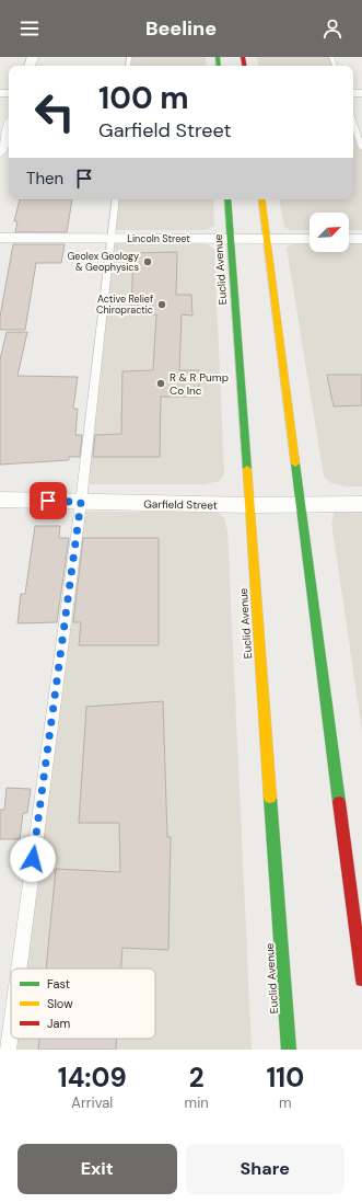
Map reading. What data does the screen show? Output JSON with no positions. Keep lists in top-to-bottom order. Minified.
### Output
{"streets":{"highway":["Euclid Avenue"],"street":["Lincoln Street","Garfield Street"]},"crossings":[["Lincoln Street","Euclid Avenue"],["Euclid Avenue","Garfield Street"]],"places":["Geolex Geology & Geophysics","Active Relief Chiropractic","R & R Pump Co Inc"],"legend":["Fast","Slow","Jam"],"north":"top right","page":{"header":"Beeline","turn":["100 m","Garfield Street"],"then":"Then","eta":["14:09","Arrival","2","min","110","m"],"buttons":["Exit","Share"]}}
